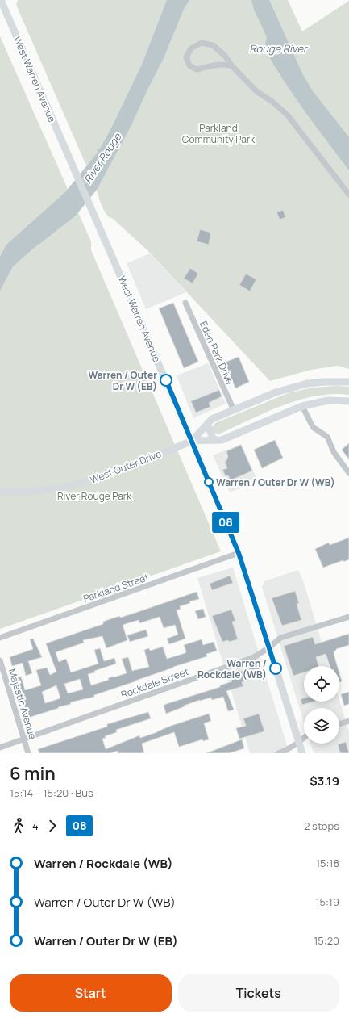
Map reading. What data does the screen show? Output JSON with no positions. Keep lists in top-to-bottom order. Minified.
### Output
{"streets":{"main road":["West Warren Avenue","West Outer Drive"],"street":["Eden Park Drive","Parkland Street","Rockdale Street","Majestic Avenue"]},"crossings":[["West Warren Avenue","West Outer Drive"],["West Warren Avenue","Parkland Street"],["West Warren Avenue","Rockdale Street"],["Eden Park Drive","West Outer Drive"],["Rockdale Street","Majestic Avenue"]],"water":["Rouge River","River Rouge"],"parks":["Parkland Community Park","River Rouge Park"],"places":["Warren / Outer Dr W (EB)","Warren / Outer Dr W (WB)","Warren / Rockdale (WB)"],"lines":["bus line 08"],"page":{"on_map":"08","heading":["6 min","15:14 – 15:20 · Bus","$3.19"],"legs":["4","08","2 stops"],"list":[{"name":"Warren / Rockdale (WB)","value":"15:18"},{"name":"Warren / Outer Dr W (WB)","value":"15:19"},{"name":"Warren / Outer Dr W (EB)","value":"15:20"}],"buttons":["Start","Tickets"]}}
